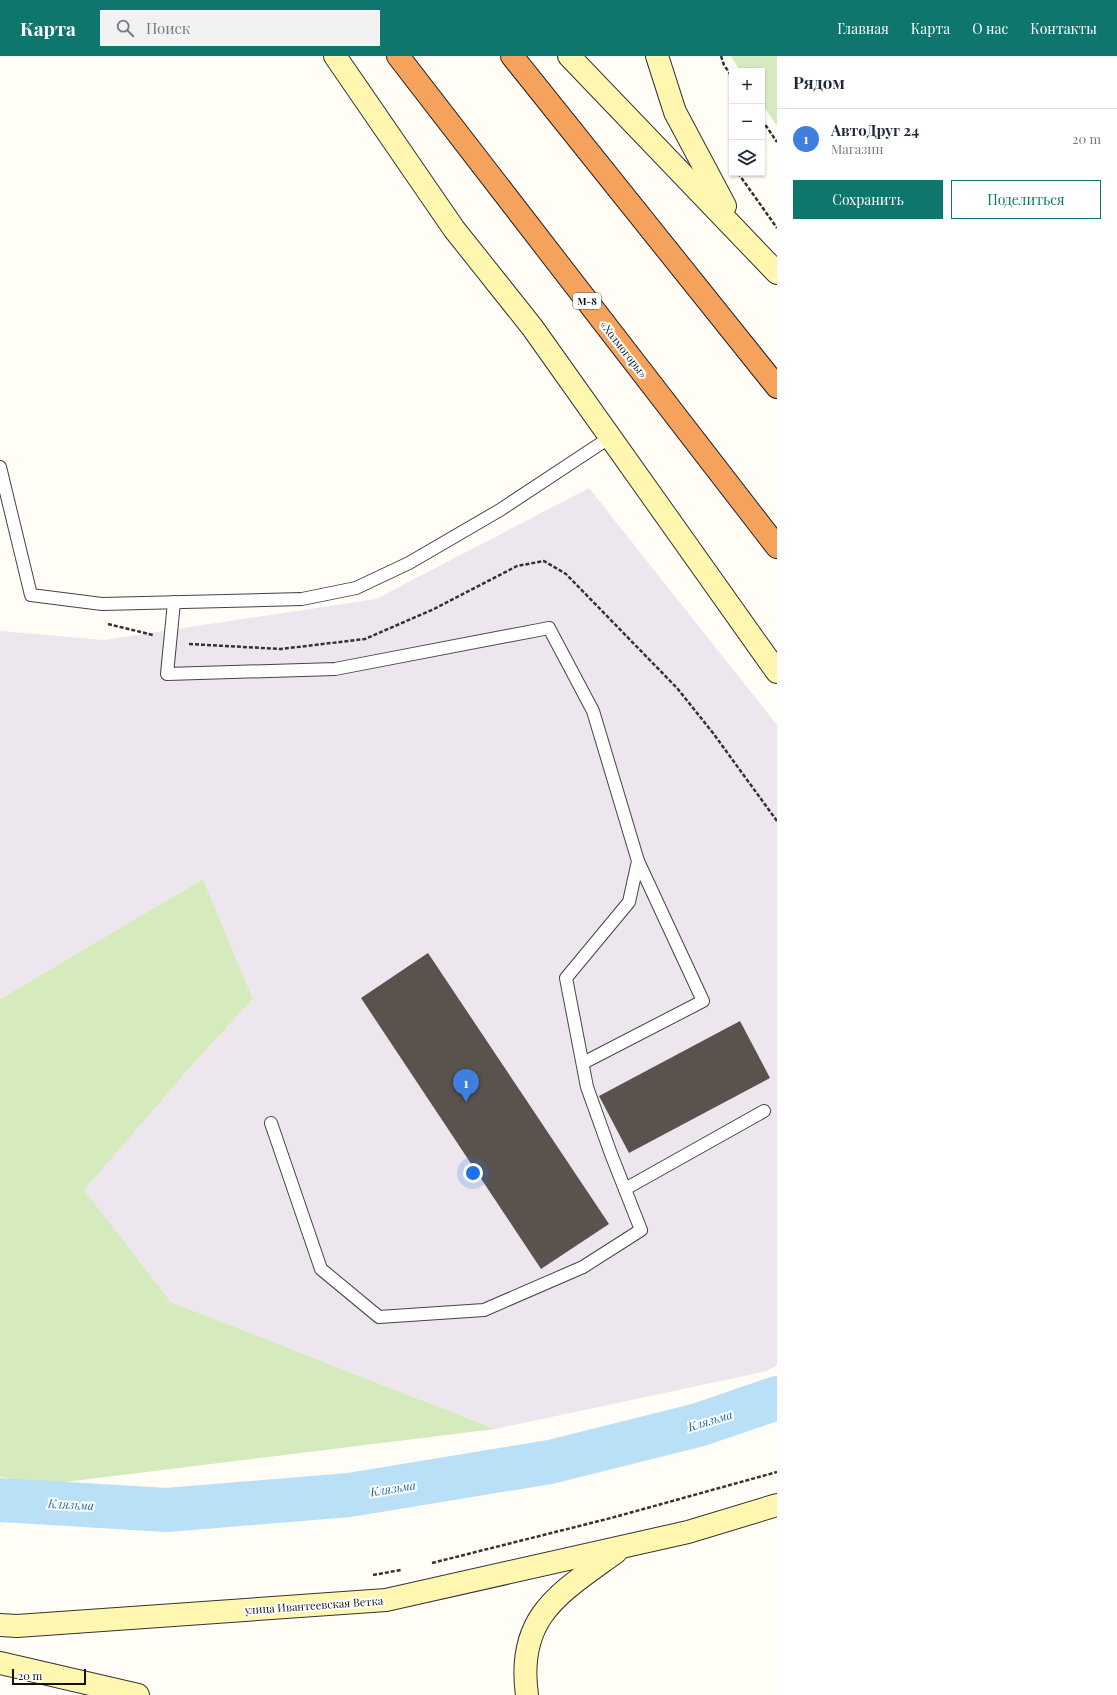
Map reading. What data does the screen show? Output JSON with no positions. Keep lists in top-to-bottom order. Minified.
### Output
{"streets":{"highway":["М-8","«Холмогоры»"],"main road":["улица Ивантеевская Ветка"]},"water":["Клязьма"],"scale_bar":"20 m","page":{"header":"Карта","search":"Поиск","nav":["Главная","Карта","О нас","Контакты"],"heading":"Рядом","map_buttons":["+","−"],"list":[{"mark":"1","name":"АвтоДруг 24","note":"Магазин","value":"20 m"}],"buttons":["Сохранить","Поделиться"],"pins":"1","scale":"20 m"}}
